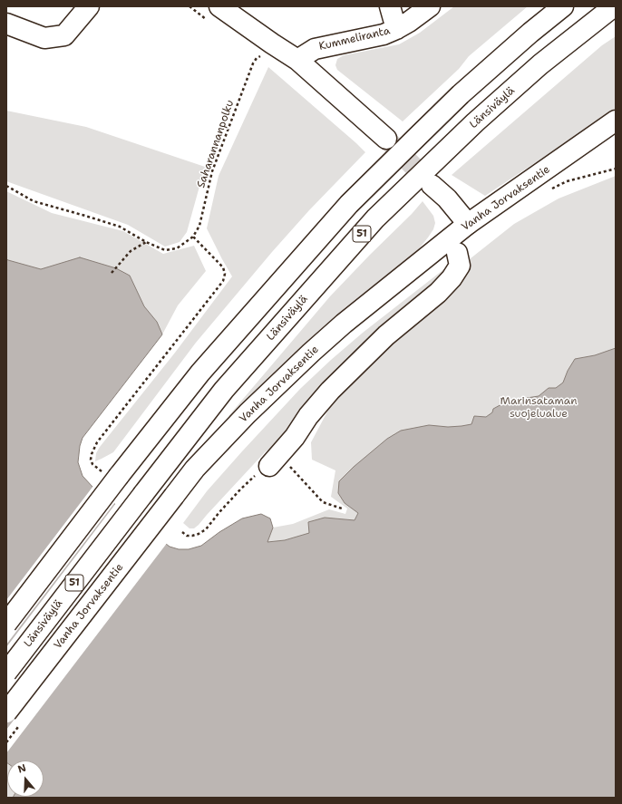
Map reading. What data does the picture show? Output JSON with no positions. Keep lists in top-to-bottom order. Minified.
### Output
{"streets":{"main road":["Kummeliranta","Länsiväylä","Vanha Jorvaksentie","51"],"path":["Saharannanpolku"]},"parks":["Marinsataman suojelualue"],"north":"top"}
